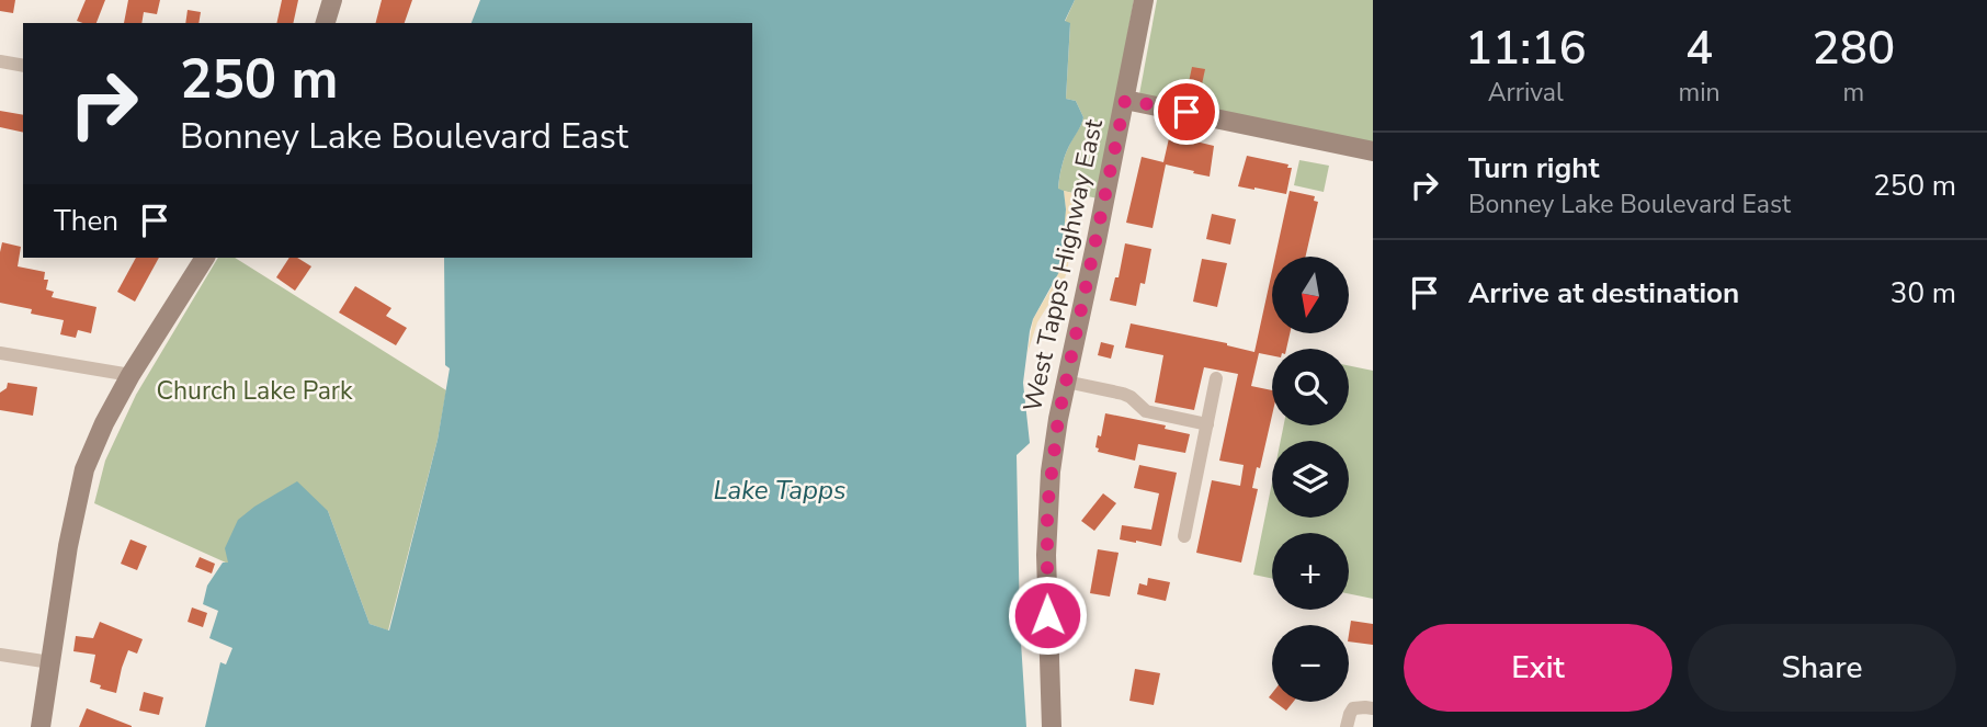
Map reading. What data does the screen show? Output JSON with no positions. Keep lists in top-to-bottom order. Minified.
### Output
{"streets":{"street":["West Tapps Highway East"]},"water":["Lake Tapps"],"parks":["Church Lake Park"],"north":"bottom","page":{"eta":["11:16","Arrival","4","min","280","m"],"turn":["250 m","Bonney Lake Boulevard East"],"list":[{"name":"Turn right","note":"Bonney Lake Boulevard East","value":"250 m"},{"name":"Arrive at destination","value":"30 m"}],"then":"Then","map_buttons":["+","−"],"buttons":["Exit","Share"]}}
